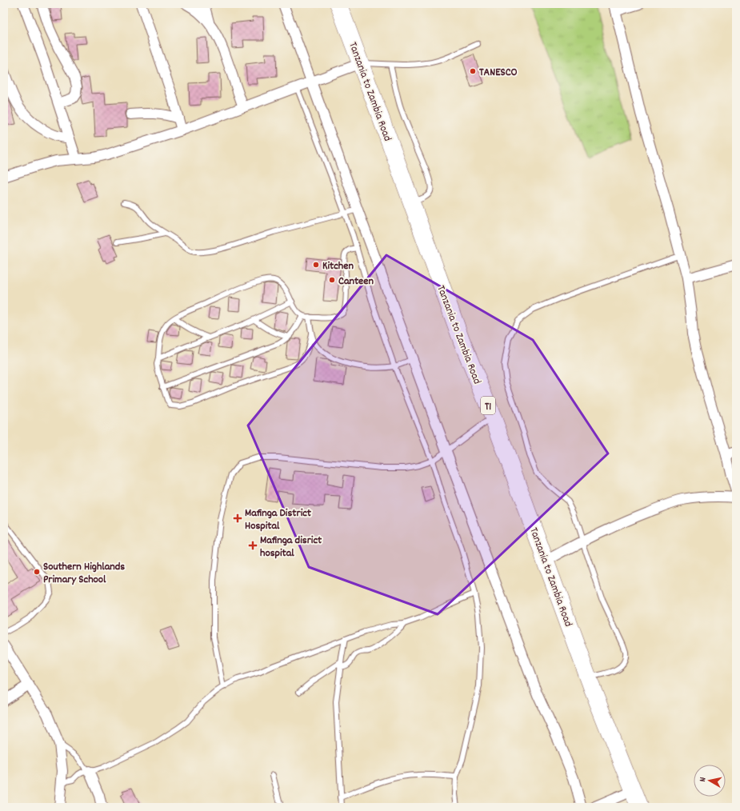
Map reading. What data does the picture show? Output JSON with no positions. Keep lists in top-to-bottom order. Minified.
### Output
{"streets":{"highway":["Tanzania to Zambia Road","T1"]},"places":{"other":["TANESCO","Kitchen","Canteen","Southern Highlands Primary School"],"health":["Mafinga District Hospital","Mafinga disrict hospital"]},"north":"left"}
